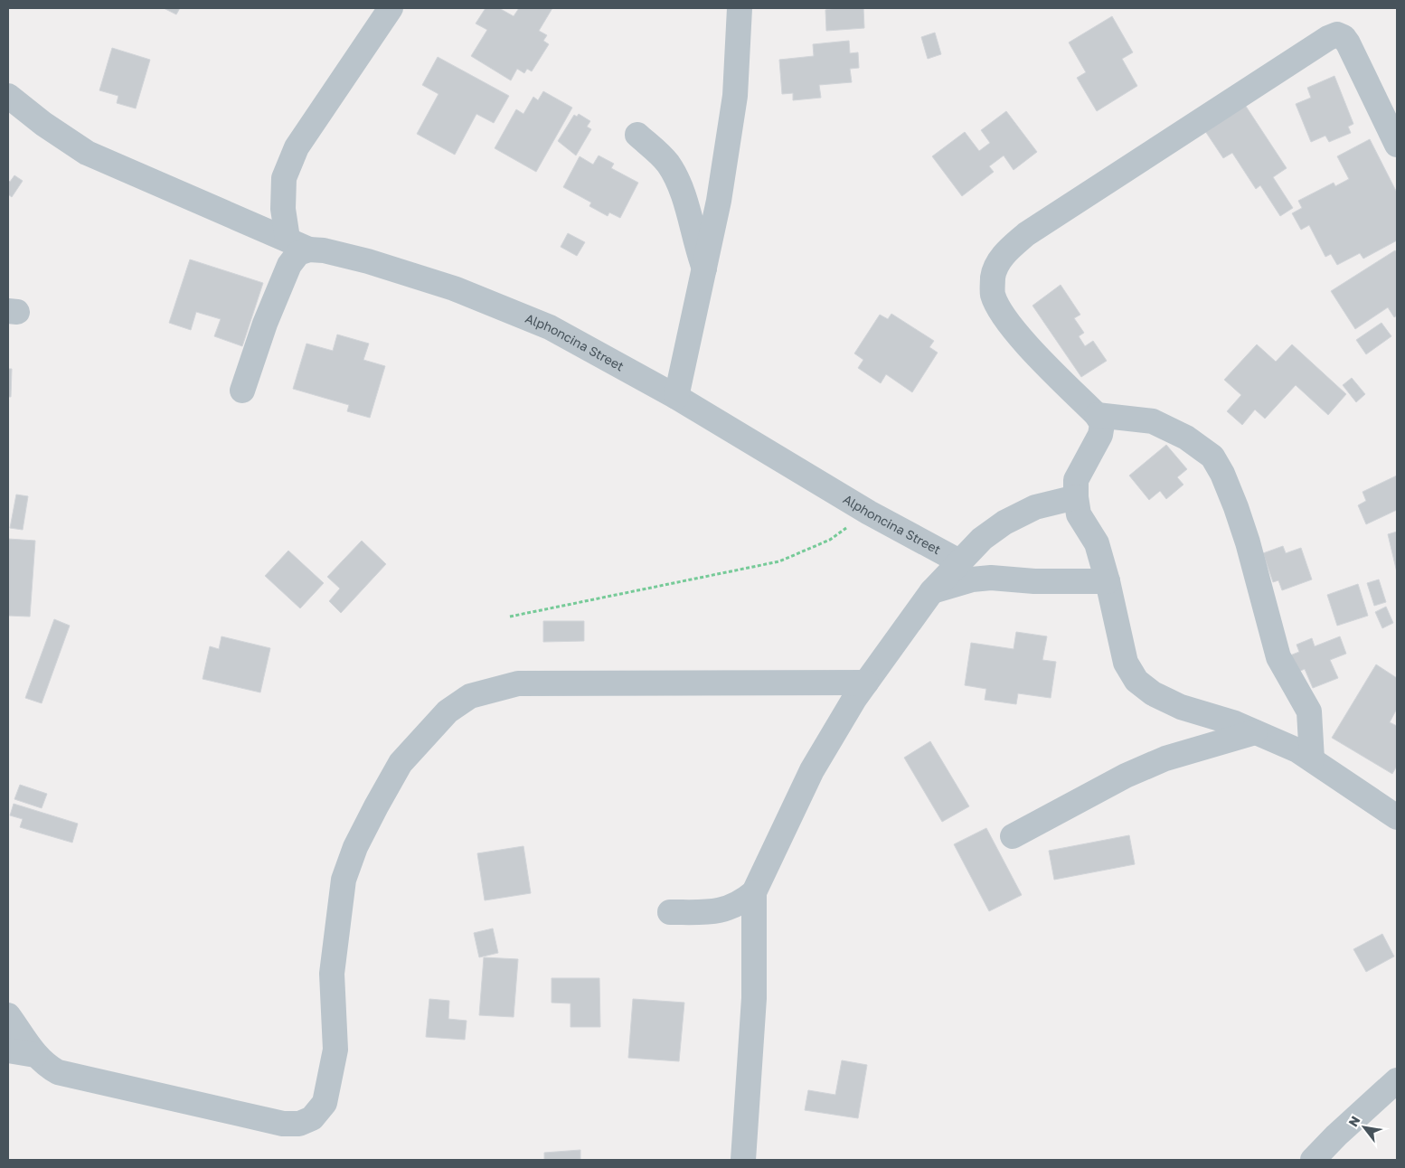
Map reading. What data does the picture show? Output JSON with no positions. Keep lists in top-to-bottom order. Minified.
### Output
{"streets":{"street":["Alphoncina Street"]},"north":"top left"}
